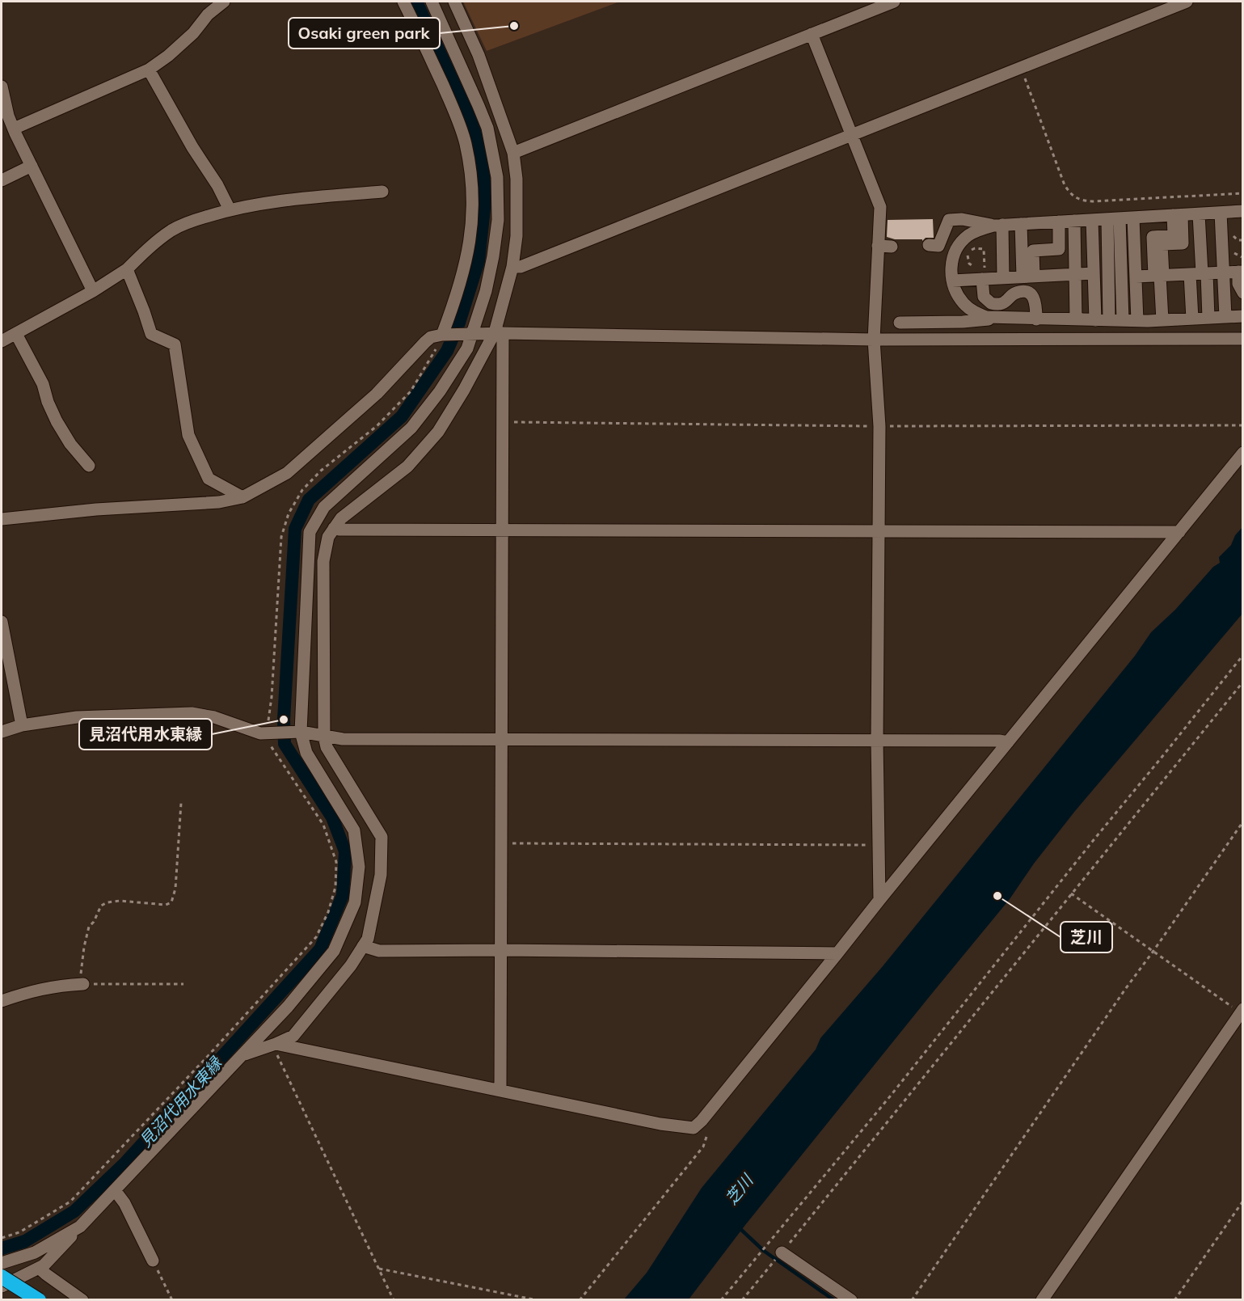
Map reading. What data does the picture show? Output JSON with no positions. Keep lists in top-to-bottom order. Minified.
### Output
{"water":["見沼代用水東縁","芝川"],"places":["Osaki green park","見沼代用水東縁","芝川"]}
